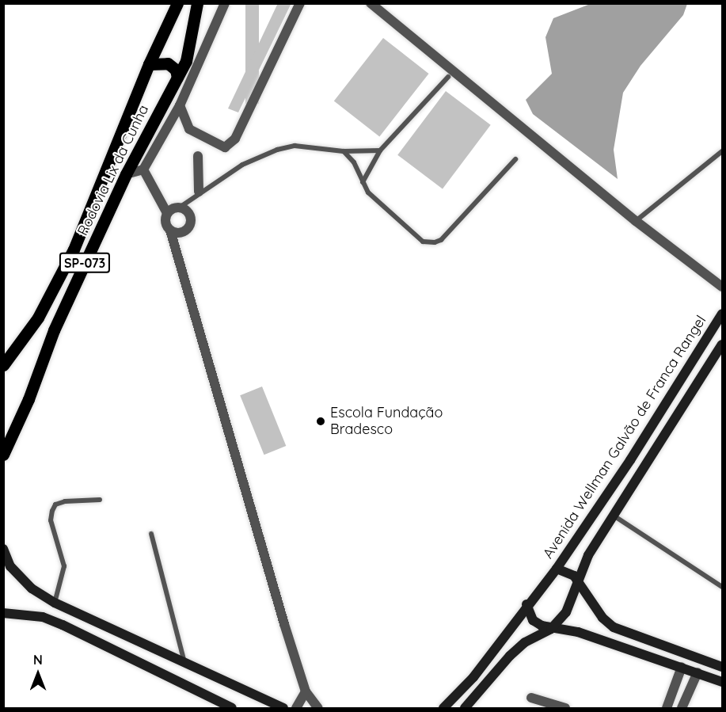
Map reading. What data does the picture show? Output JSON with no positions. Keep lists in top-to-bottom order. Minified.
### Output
{"streets":{"main road":["Rodovia Lix da Cunha","SP-073","Avenida Wellman Galvão de Franca Rangel"]},"places":["Escola Fundação Bradesco"],"north":"top"}
